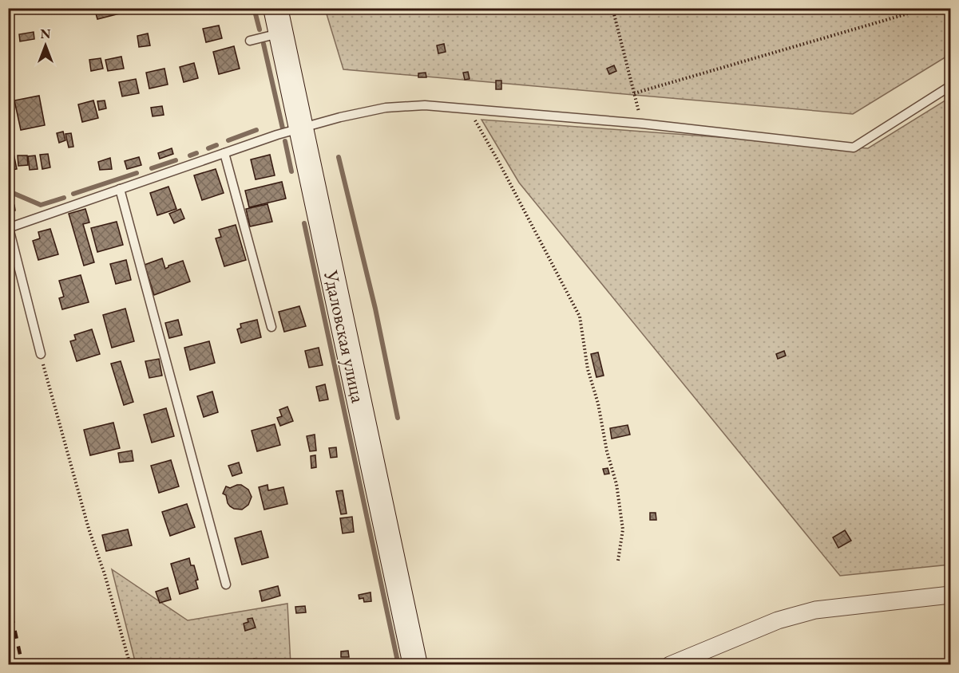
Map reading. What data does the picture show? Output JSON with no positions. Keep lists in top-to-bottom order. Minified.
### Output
{"streets":{"main road":["Удаловская улица"]},"north":"top"}
